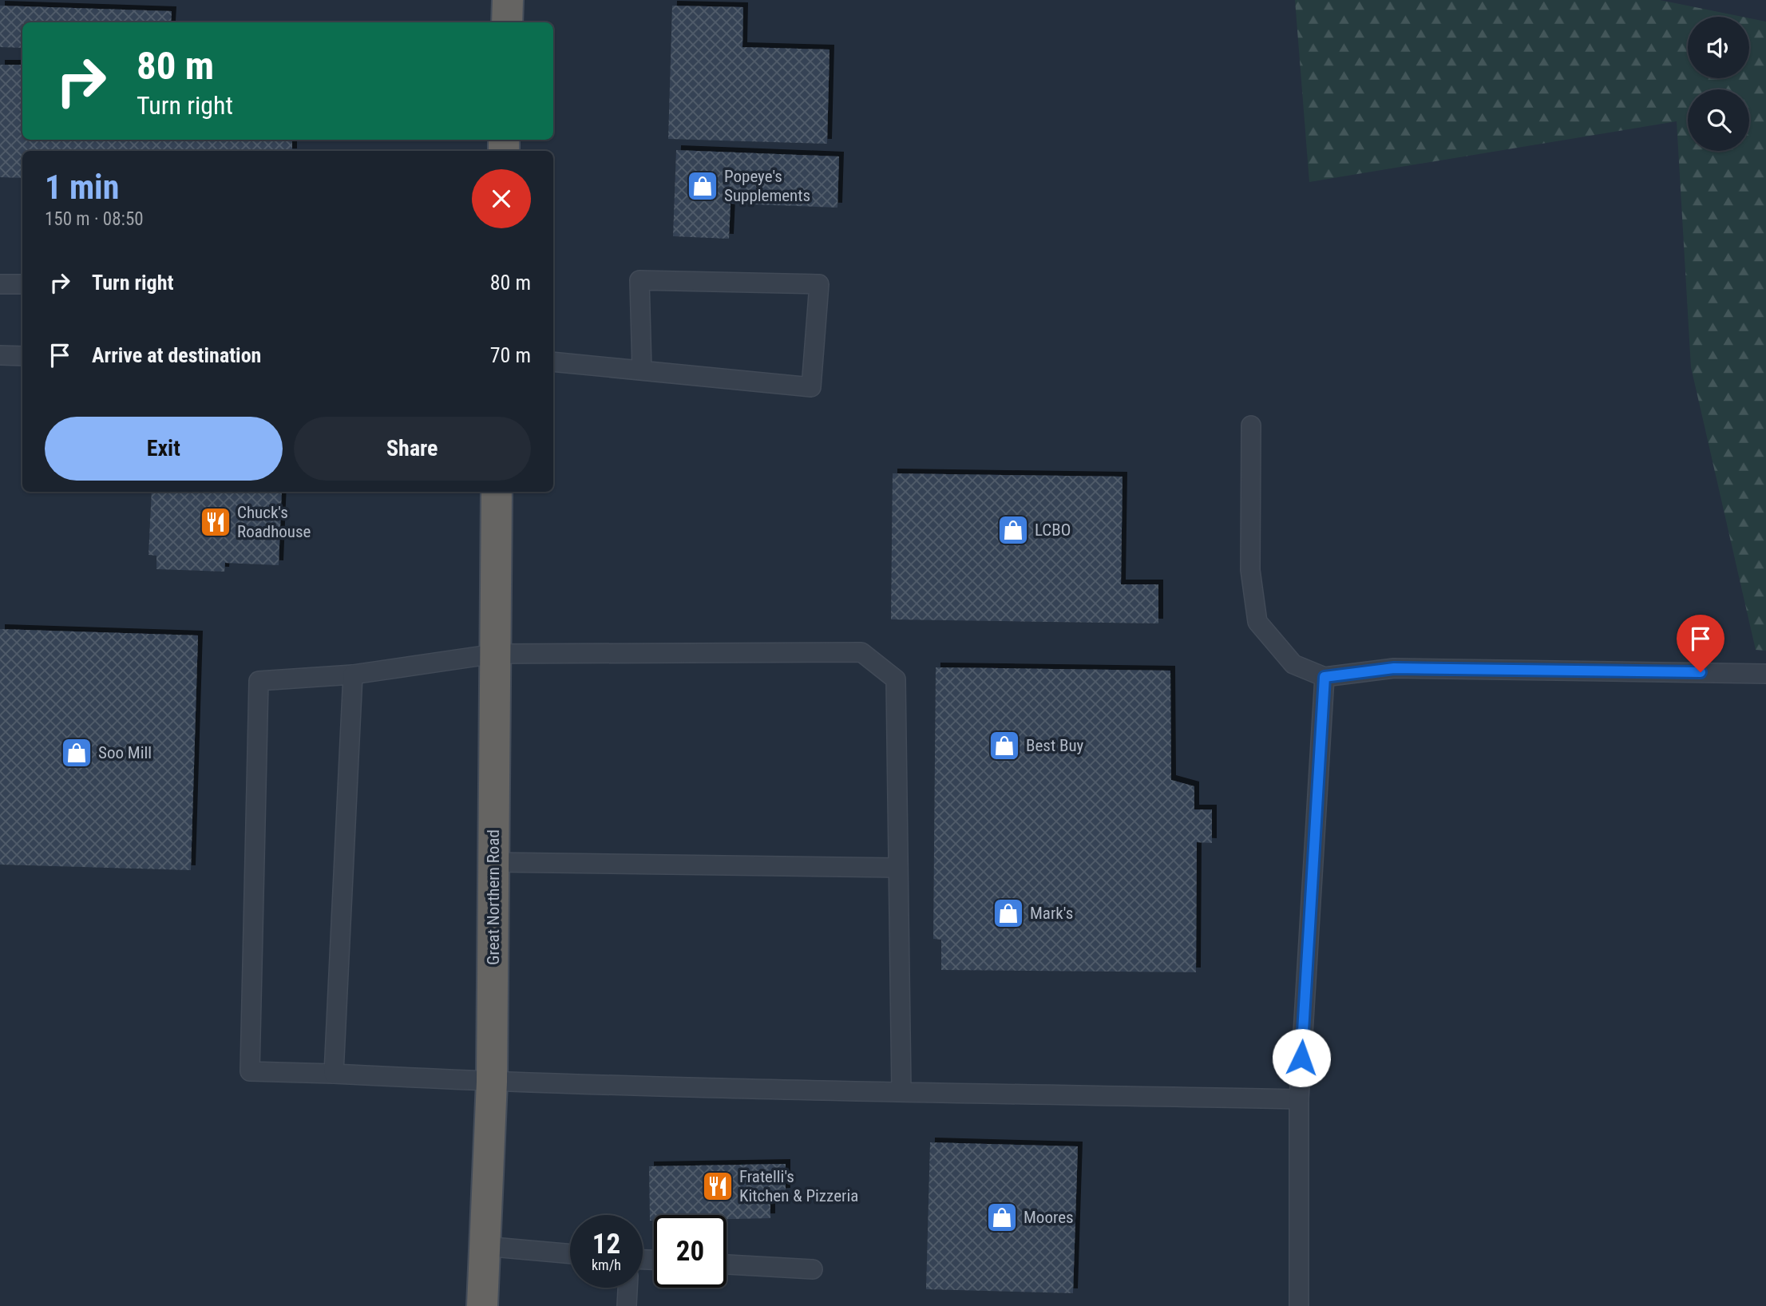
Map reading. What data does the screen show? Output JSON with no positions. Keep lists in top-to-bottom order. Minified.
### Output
{"streets":{"highway":["Great Northern Road"]},"places":{"shop":["Popeye's Supplements","LCBO","Best Buy","Soo Mill","Mark's","Moores"],"restaurant":["Chuck's Roadhouse","Fratelli's Kitchen & Pizzeria"]},"page":{"turn":["80 m","Turn right"],"heading":["1 min","150 m · 08:50"],"list":[{"name":"Turn right","value":"80 m"},{"name":"Arrive at destination","value":"70 m"}],"buttons":["Exit","Share"],"speed":"12 km/h","limit":"20"}}
